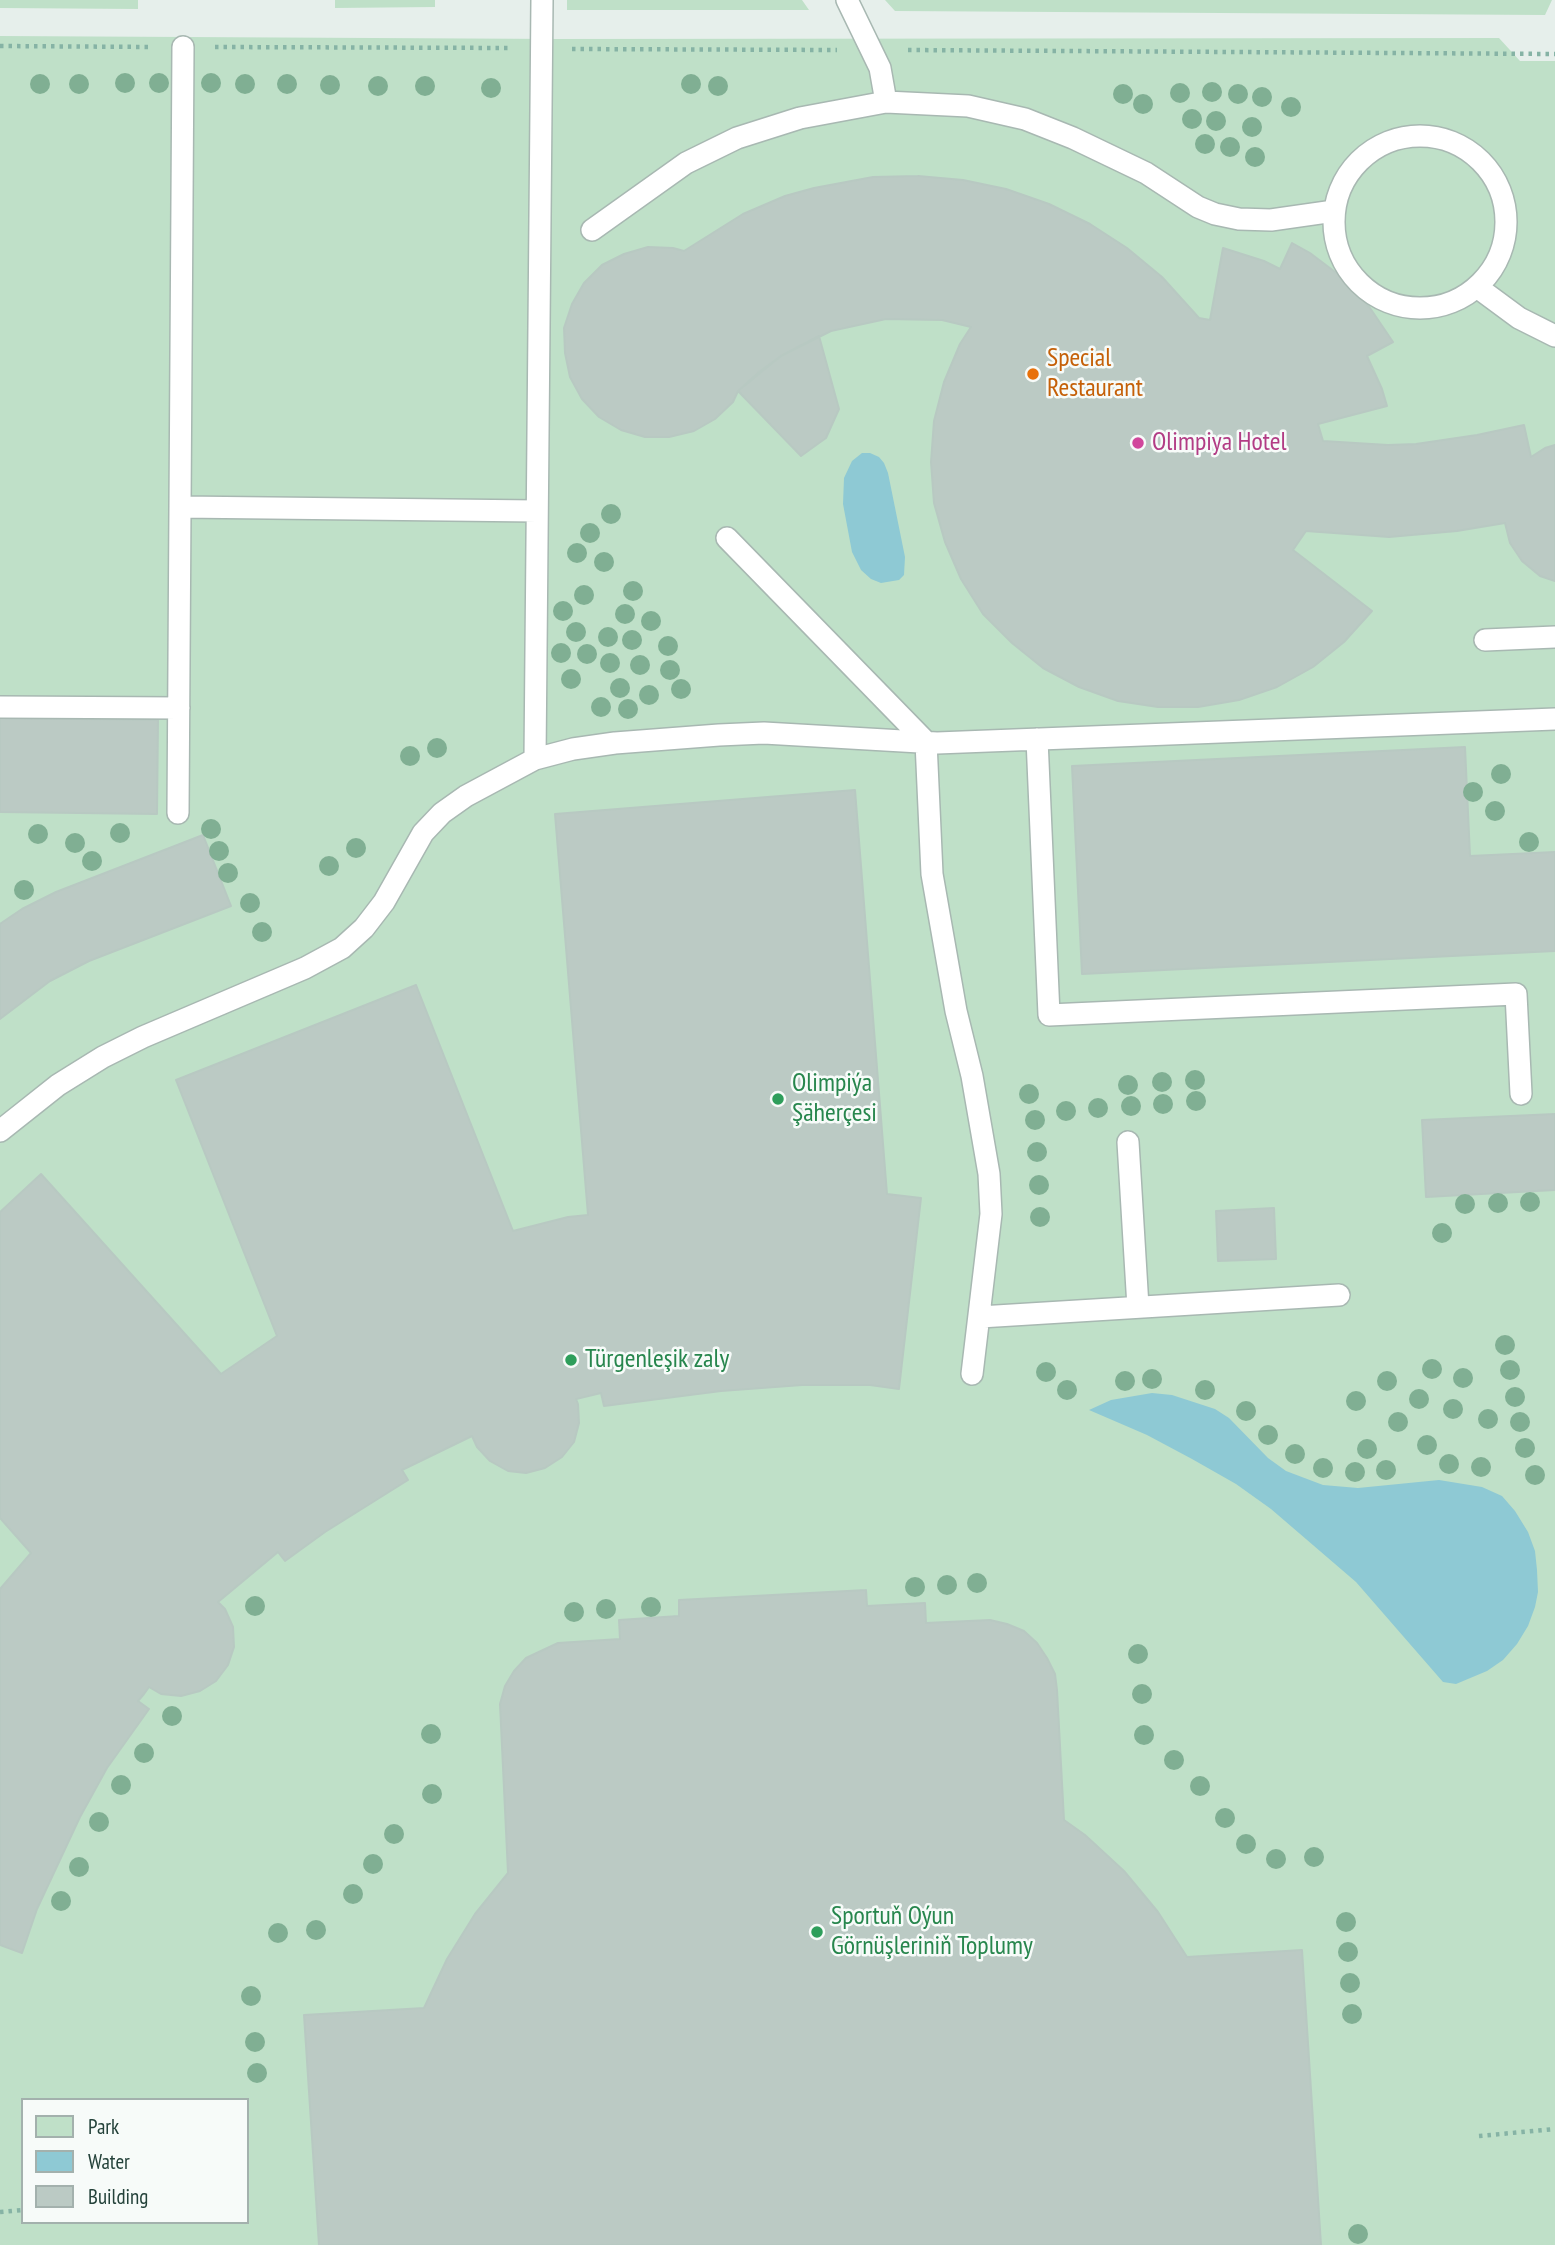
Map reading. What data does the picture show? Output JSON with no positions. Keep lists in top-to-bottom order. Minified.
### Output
{"places":["Special Restaurant","Olimpiya Hotel","Olimpiýa Şäherçesi","Türgenleşik zaly","Sportuň Oýun Görnüşleriniň Toplumy"],"legend":["Park","Water","Building"]}
